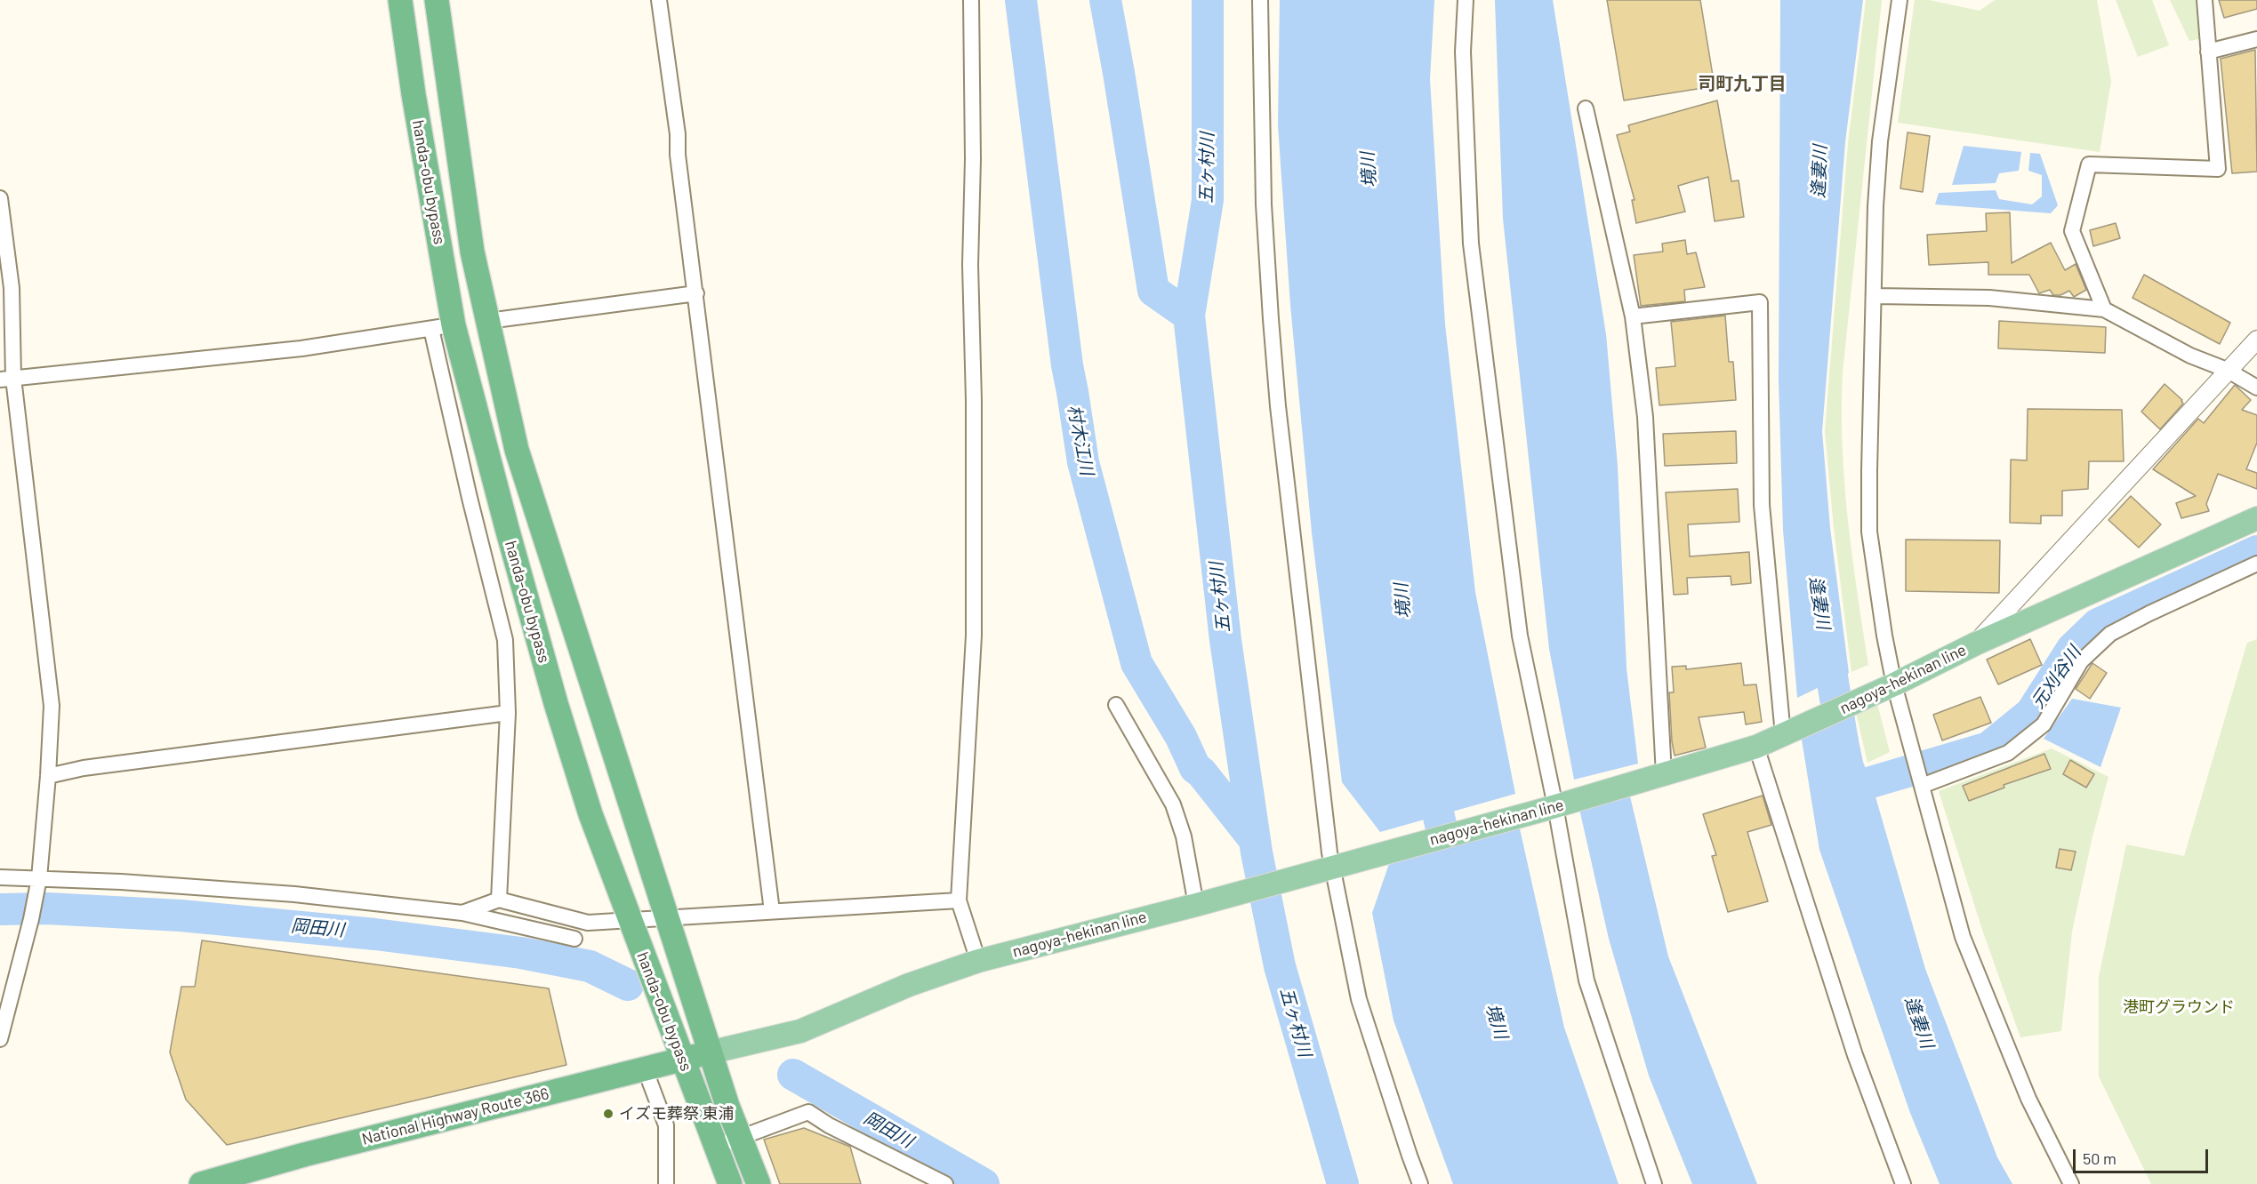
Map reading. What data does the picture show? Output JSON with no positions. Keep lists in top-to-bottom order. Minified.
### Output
{"streets":{"highway":["handa-obu bypass","National Highway Route 366"],"main road":["nagoya-hekinan line"]},"crossings":[["handa-obu bypass","nagoya-hekinan line"],["handa-obu bypass","National Highway Route 366"],["nagoya-hekinan line","National Highway Route 366"]],"districts":["司町九丁目"],"water":["五ヶ村川","境川","逢妻川","村木江川","元刈谷川","岡田川"],"parks":["港町グラウンド"],"places":["イズモ葬祭 東浦"],"scale_bar":"50 m"}
